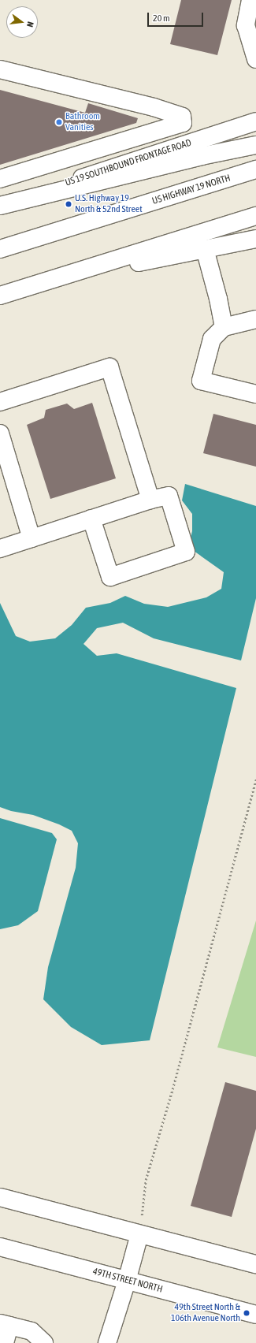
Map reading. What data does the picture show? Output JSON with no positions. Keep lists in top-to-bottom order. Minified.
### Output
{"streets":{"main road":["US 19 SOUTHBOUND FRONTAGE ROAD","US HIGHWAY 19 NORTH","49TH STREET NORTH"]},"places":["Bathroom Vanities","U.S. Highway 19 North & 52nd Street","49th Street North & 106th Avenue North"],"scale_bar":"20 m","north":"right"}
